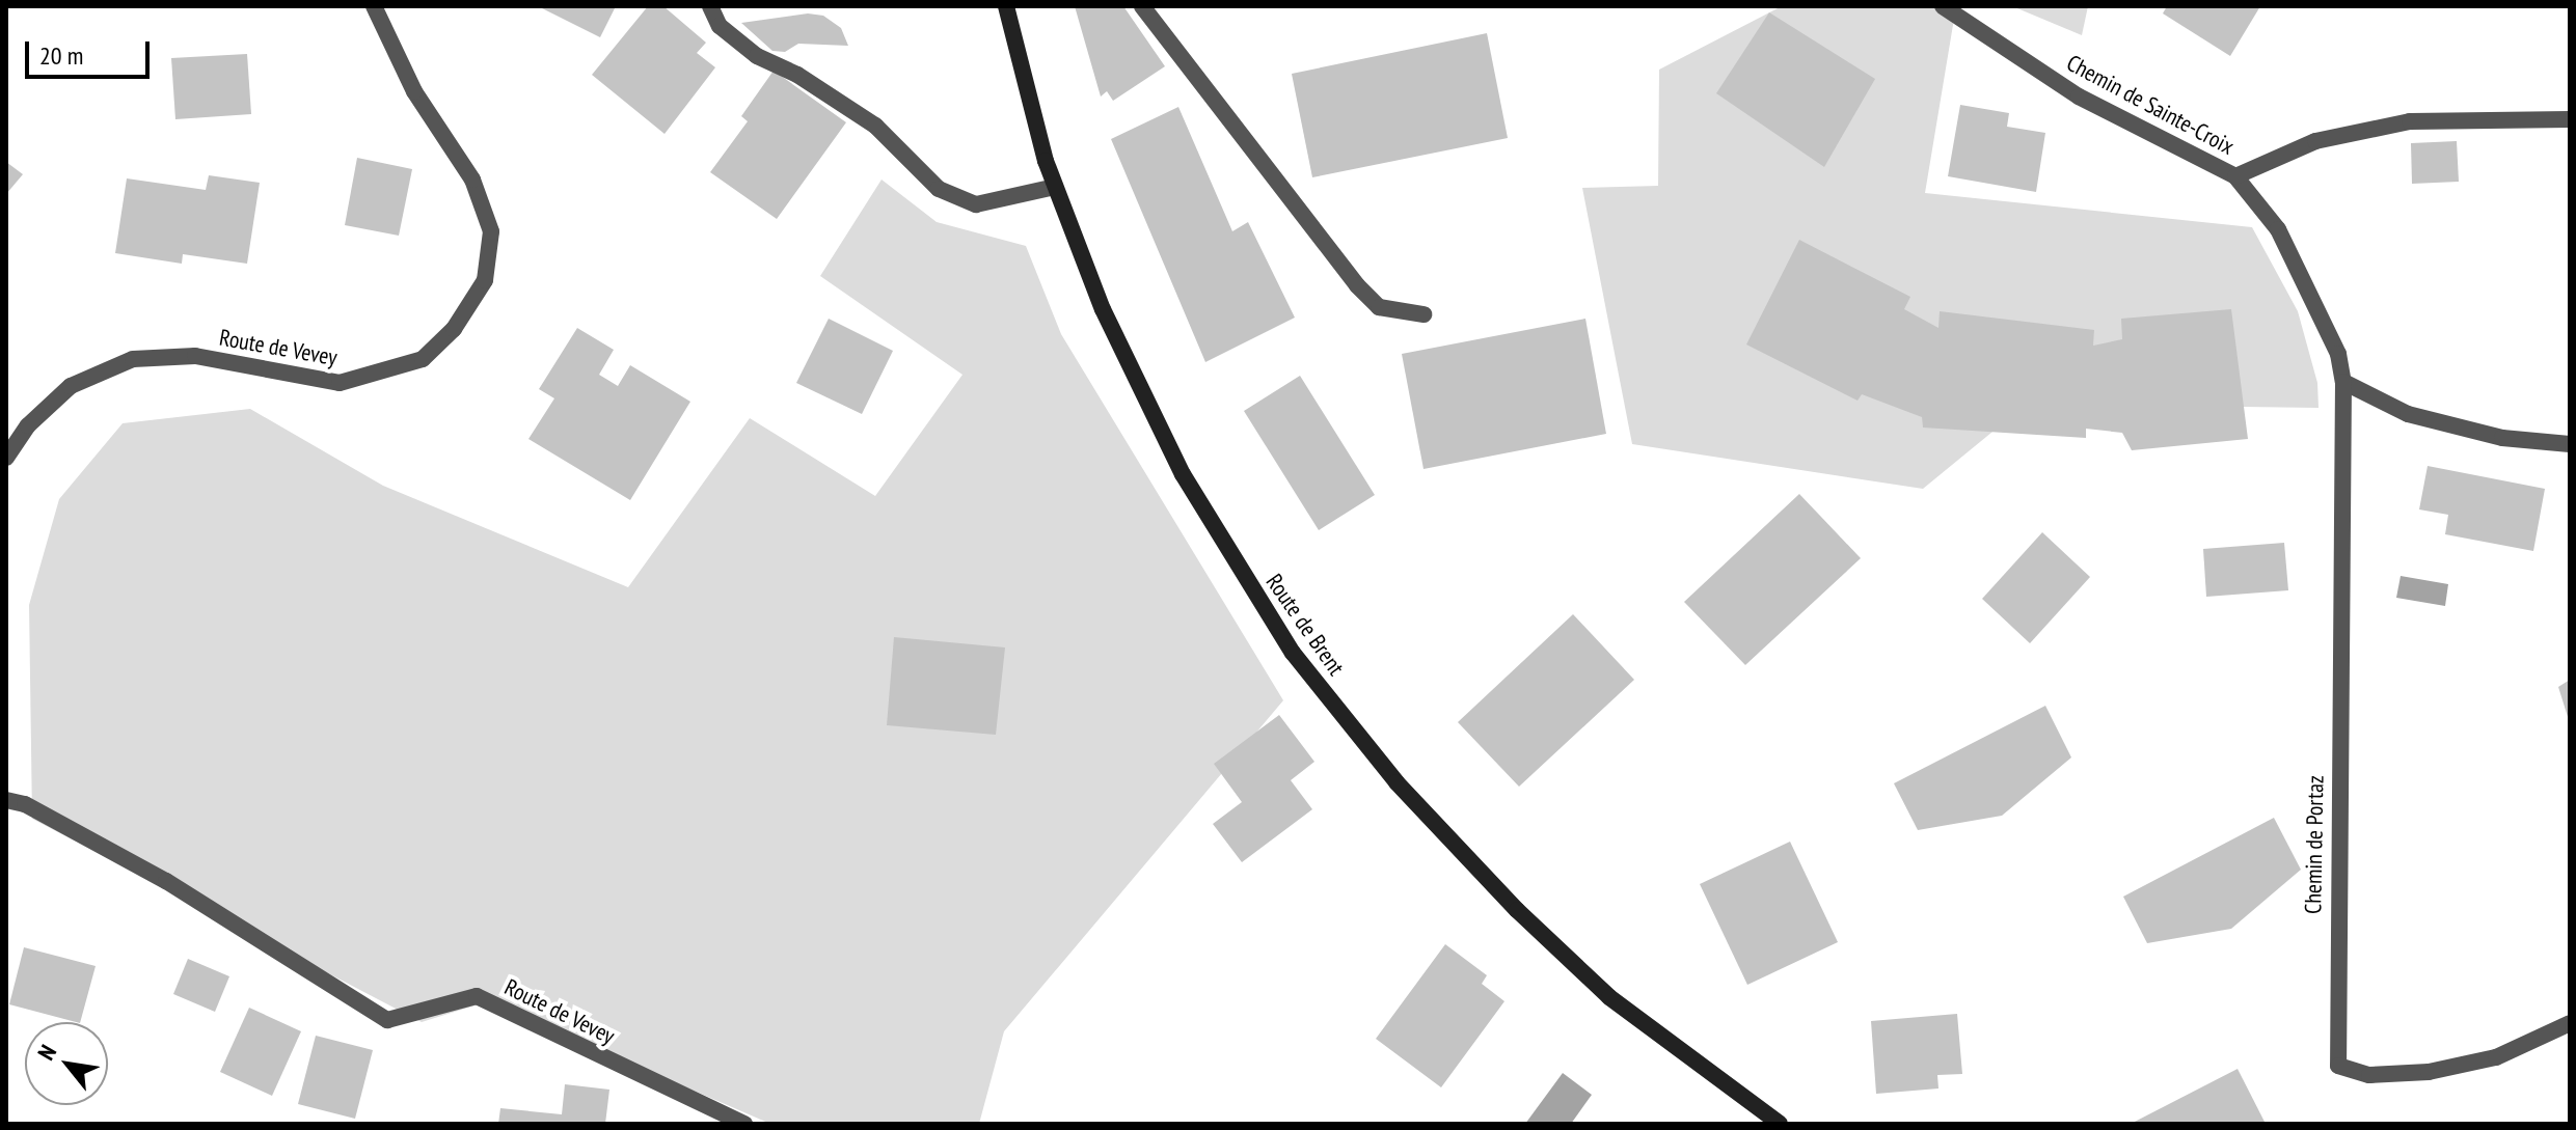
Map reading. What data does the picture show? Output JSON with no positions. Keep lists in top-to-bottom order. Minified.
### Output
{"streets":{"main road":["Route de Brent"],"street":["Chemin de Sainte-Croix","Route de Vevey","Chemin de Portaz"]},"crossings":[["Chemin de Sainte-Croix","Chemin de Portaz"]],"scale_bar":"20 m","north":"top left"}
